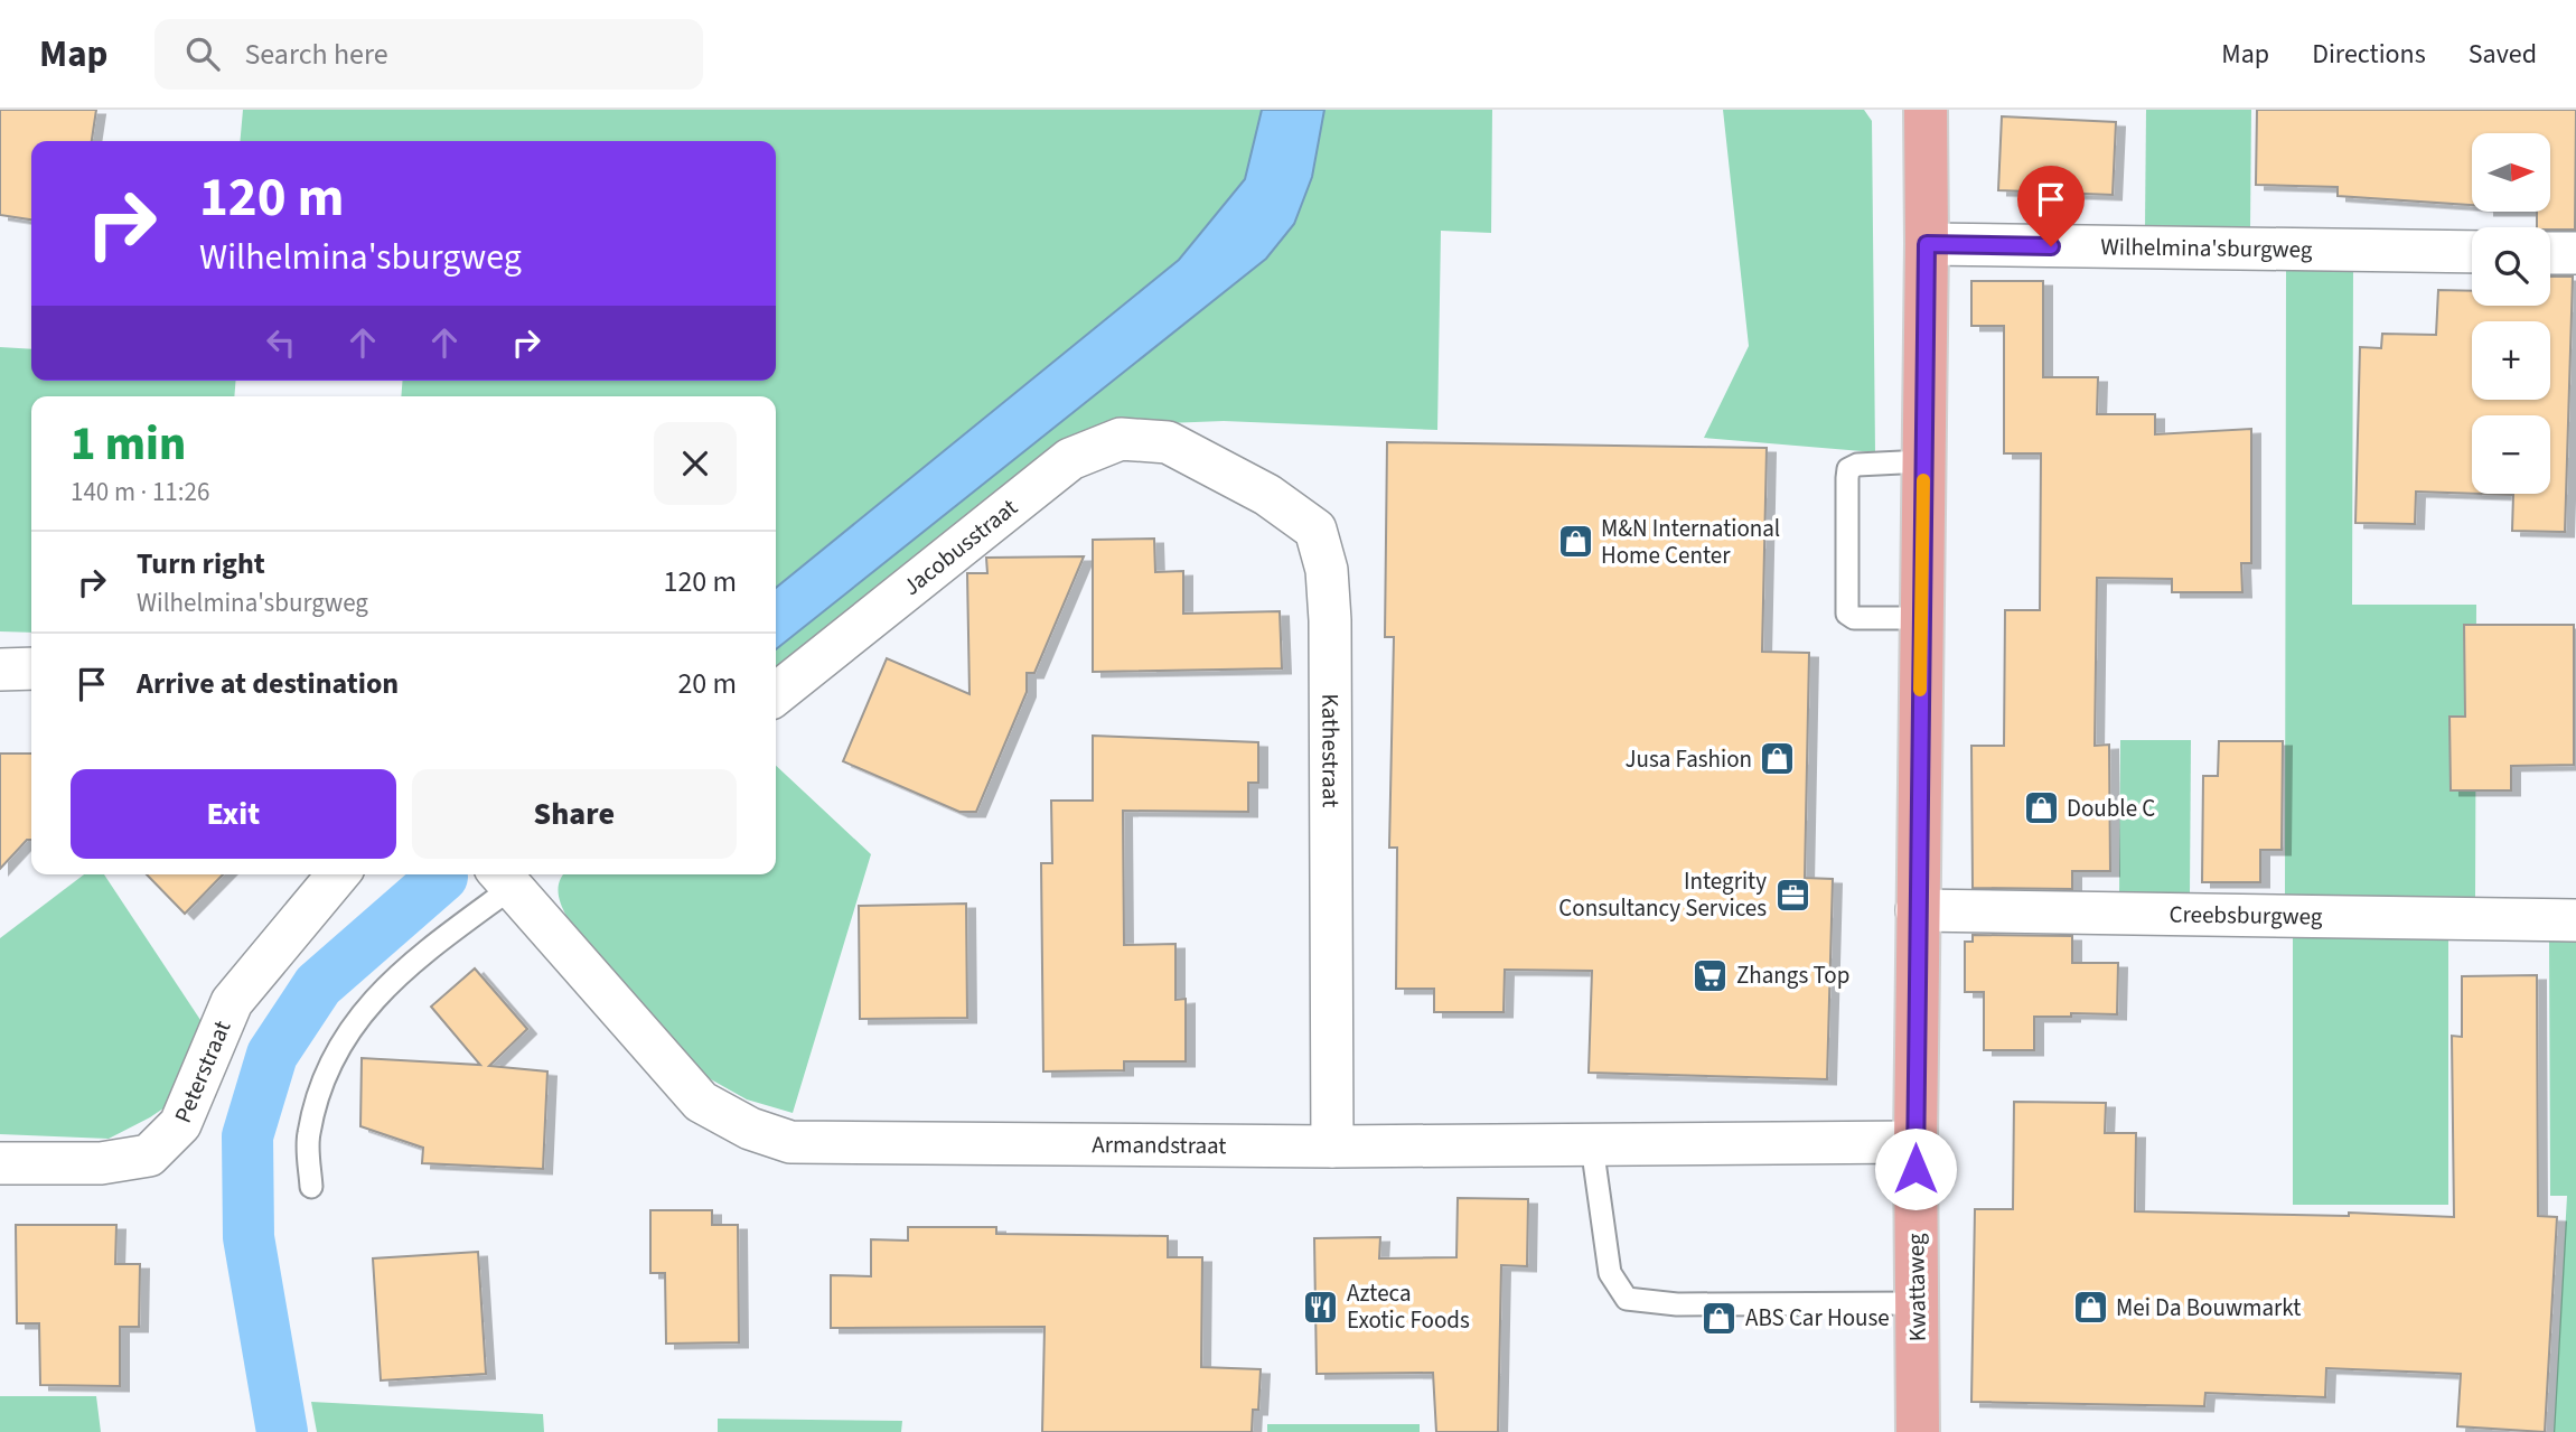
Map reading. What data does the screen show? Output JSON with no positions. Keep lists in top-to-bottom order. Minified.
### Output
{"streets":{"main road":["Kwattaweg"],"street":["Wilhelmina'sburgweg","Jacobusstraat","Kathestraat","Creebsburgweg","Peterstraat","Armandstraat"]},"crossings":[["Wilhelmina'sburgweg","Kwattaweg"],["Jacobusstraat","Kathestraat"],["Kathestraat","Armandstraat"],["Creebsburgweg","Kwattaweg"],["Armandstraat","Kwattaweg"]],"places":{"shop":["M&N International Home Center","Jusa Fashion","Double C","Mei Da Bouwmarkt","ABS Car House"],"office":["Integrity Consultancy Services"],"supermarket":["Zhangs Top"],"restaurant":["Azteca Exotic Foods"]},"north":"right","page":{"header":"Map","search":"Search here","nav":["Map","Directions","Saved"],"map_buttons":["+","−"],"turn":["120 m","Wilhelmina'sburgweg"],"heading":["1 min","140 m · 11:26"],"list":[{"name":"Turn right","note":"Wilhelmina'sburgweg","value":"120 m"},{"name":"Arrive at destination","value":"20 m"}],"buttons":["Exit","Share"]}}
